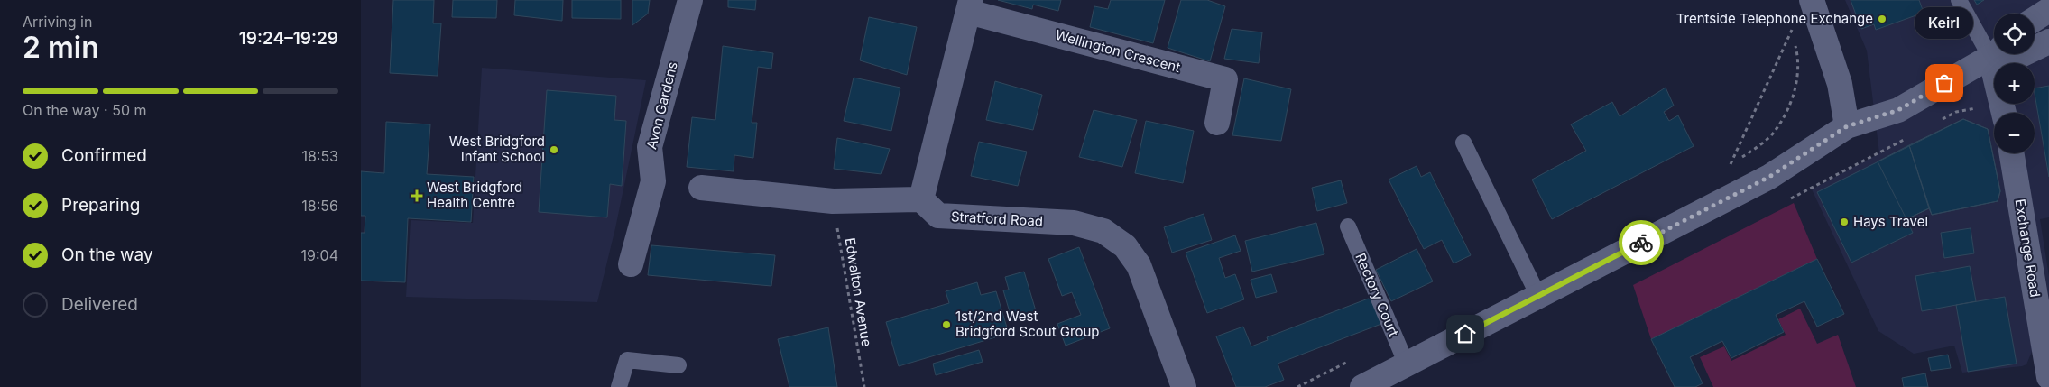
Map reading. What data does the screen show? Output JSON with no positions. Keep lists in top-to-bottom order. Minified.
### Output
{"streets":{"street":["Wellington Crescent","Avon Gardens","Stratford Road","Exchange Road"],"lane":["Rectory Court"],"path":["Edwalton Avenue"]},"places":{"other":["Trentside Telephone Exchange","Keirl","West Bridgford Infant School","Hays Travel","1st/2nd West Bridgford Scout Group"],"health":["West Bridgford Health Centre"]},"page":{"heading":["2 min","Arriving in","19:24–19:29"],"bubble":"Keirl","map_buttons":["+","−"],"bar":"On the way · 50 m","list":[["Confirmed","18:53"],["Preparing","18:56"],["On the way","19:04"],"Delivered"]}}
